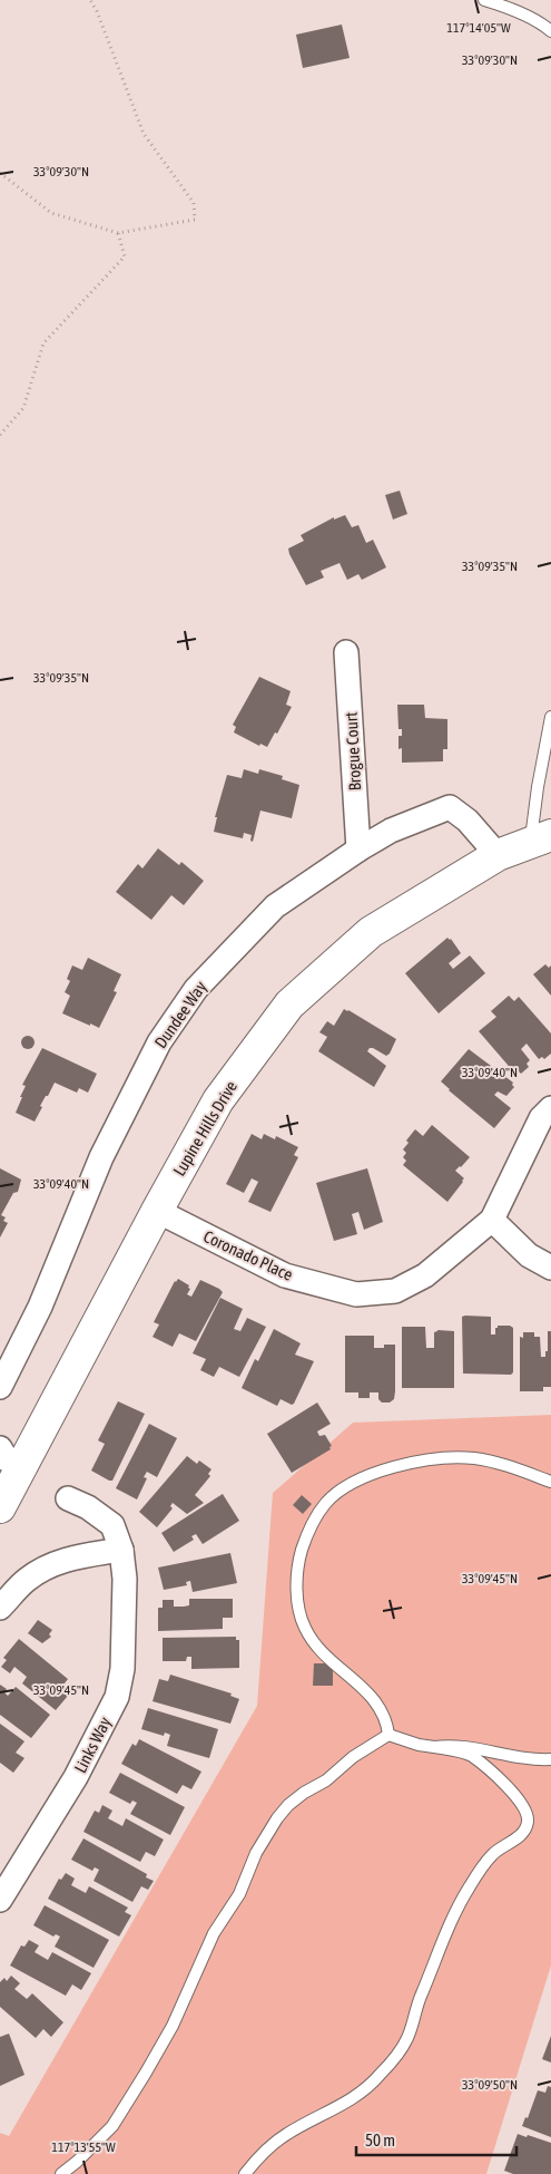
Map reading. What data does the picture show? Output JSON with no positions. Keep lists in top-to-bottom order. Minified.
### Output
{"streets":{"street":["Brogue Court","Dundee Way","Lupine Hills Drive","Coronado Place","Links Way"]},"crossings":[["Brogue Court","Dundee Way"],["Dundee Way","Lupine Hills Drive"],["Lupine Hills Drive","Coronado Place"]],"scale_bar":"50 m","coordinates":["117°14'05\"W","33°09'30\"N","33°09'35\"N","33°09'40\"N","33°09'45\"N","33°09'50\"N","117°13'55\"W"]}
